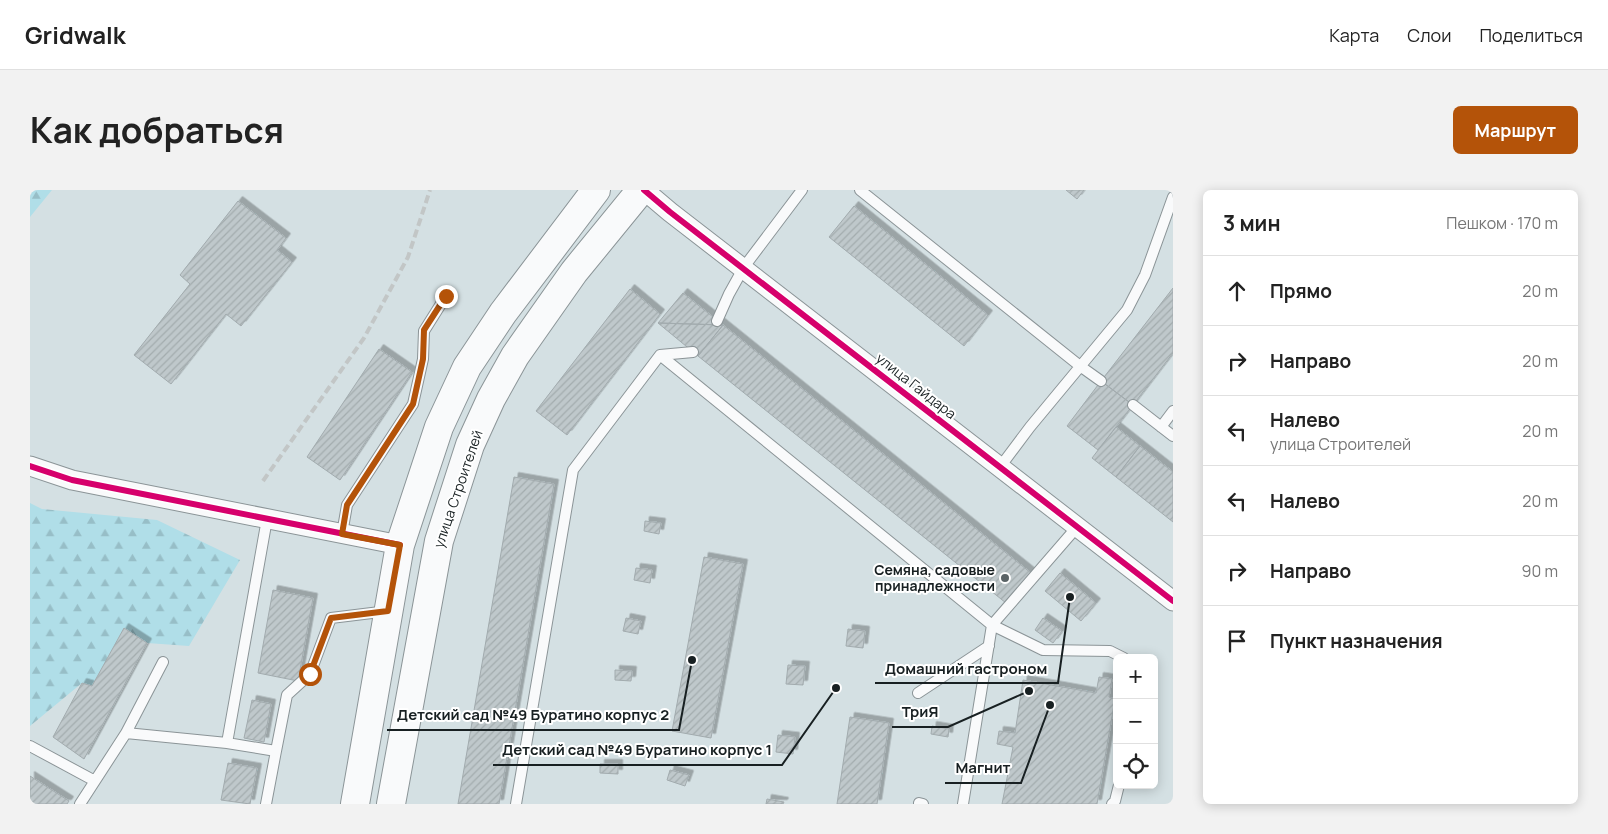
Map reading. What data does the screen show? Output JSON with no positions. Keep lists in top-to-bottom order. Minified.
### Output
{"streets":{"main road":["улица Строителей"],"street":["улица Гайдара"]},"places":["Семяна, садовые принадлежности","Домашний гастроном","Детский сад №49 Буратино корпус 2","Детский сад №49 Буратино корпус 1","ТриЯ","Магнит"],"page":{"header":"Gridwalk","nav":["Карта","Слои","Поделиться"],"title":"Как добраться","buttons":"Маршрут","heading":["3 мин","Пешком · 170 m"],"list":[["Прямо","20 m"],["Направо","20 m"],["Налево","улица Строителей","20 m"],["Налево","20 m"],["Направо","90 m"],"Пункт назначения"],"map_buttons":["+","−"]}}
